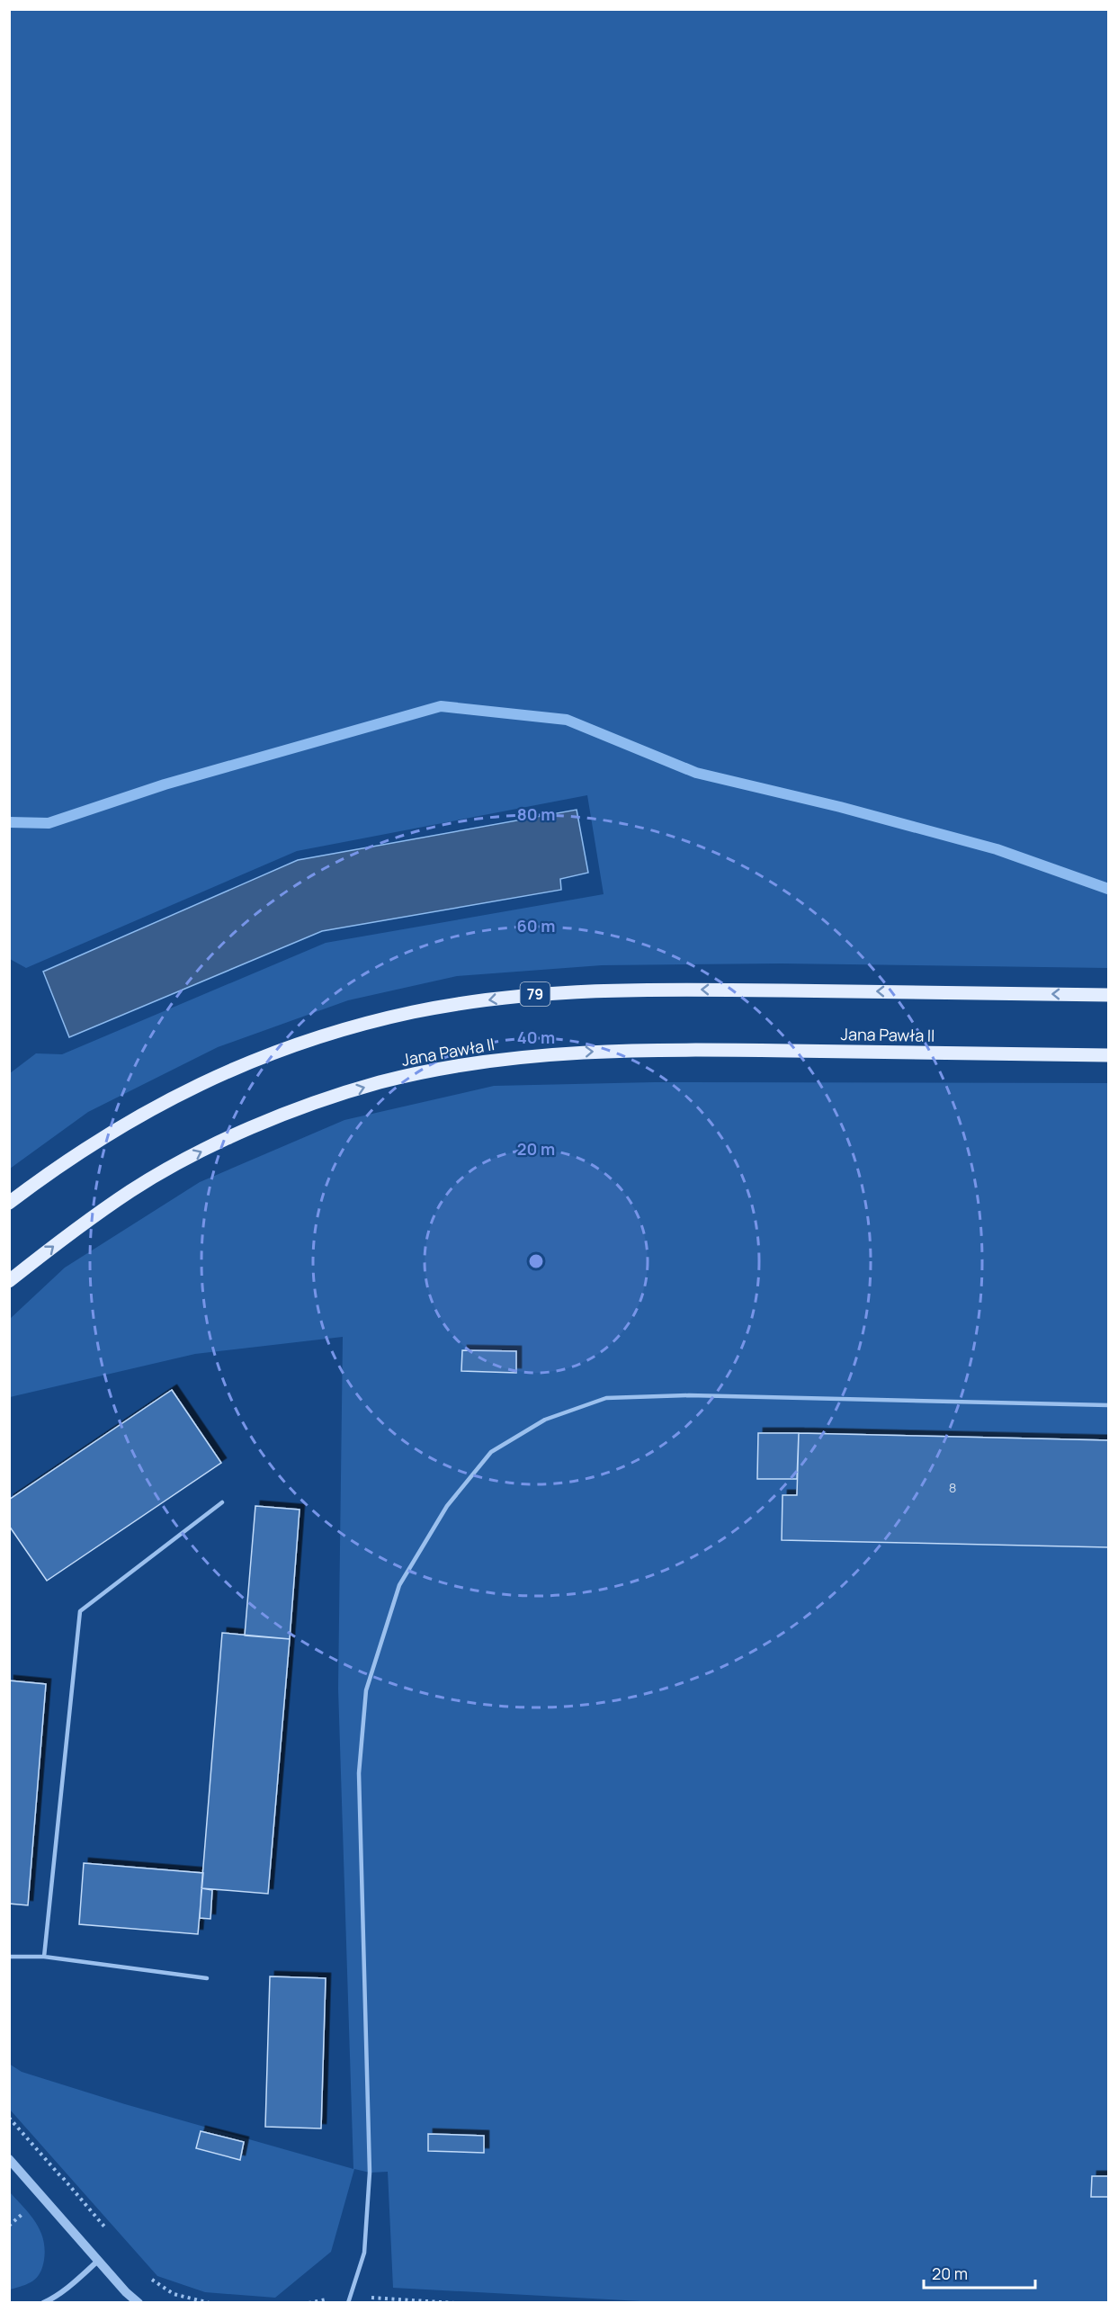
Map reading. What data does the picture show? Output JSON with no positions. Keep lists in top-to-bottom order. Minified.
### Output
{"streets":{"main road":["79","Jana Pawła II"]},"house_numbers":["8"],"scale_bar":"20 m","rings":["80 m","60 m","40 m","20 m"]}
